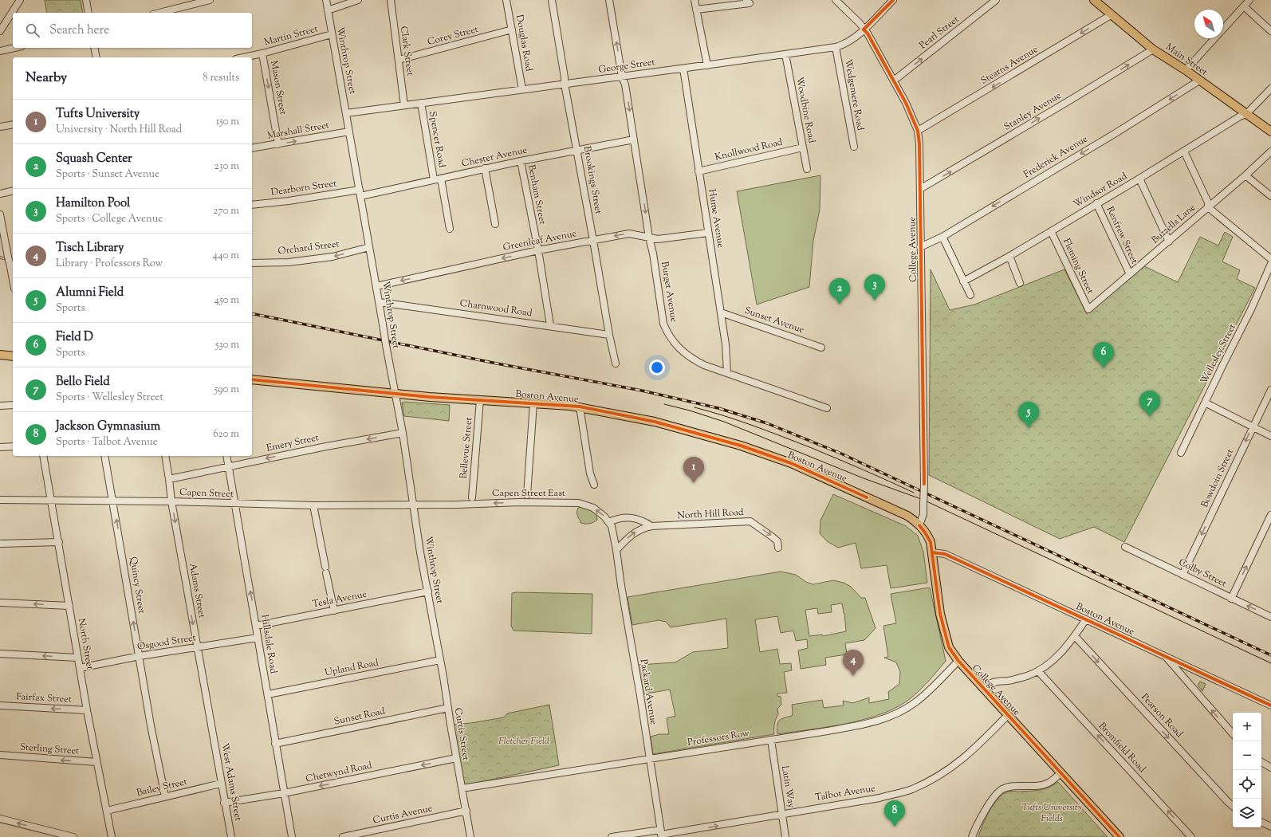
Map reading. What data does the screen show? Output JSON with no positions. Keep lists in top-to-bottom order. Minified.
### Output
{"streets":{"main road":["Main Street","College Avenue","Boston Avenue"],"street":["Pearl Street","Martin Street","Corey Street","Douglas Road","Clark Street","Winthrop Street","Stearns Avenue","George Street","Mason Street","Wedgemere Road","Woodbine Road","Stanley Avenue","Marshall Street","Spencer Road","Knollwood Road","Chester Avenue","Frederick Avenue","Brookings Street","Dearborn Street","Windsor Road","Benham Street","Hume Avenue","Buzzells Lane","Renfrew Street","Greenleaf Avenue","Orchard Street","Fleming Street","Burget Avenue","Charnwood Road","Sunset Avenue","Wellesley Street","Emery Street","Bellevue Street","Bowdoin Street","Capen Street","Capen Street East","North Hill Road","Colby Street","Quincy Street","Adams Street","Tesla Avenue","Osgood Street","North Street","Hillsdale Road","Upland Road","Packard Avenue","Fairfax Street","Pearson Road","Sunset Road","Curtis Street","Professors Row","Bromfield Road","Sterling Street","Chetwynd Road","West Adams Street","Latin Way","Bailey Street","Talbot Avenue","Curtis Avenue"]},"crossings":[["Pearl Street","College Avenue"],["Martin Street","Winthrop Street"],["Martin Street","Mason Street"],["Corey Street","Douglas Road"],["Corey Street","Clark Street"],["Douglas Road","George Street"],["Clark Street","George Street"],["Main Street","Stearns Avenue"],["Main Street","Stanley Avenue"],["Main Street","Frederick Avenue"],["Main Street","Windsor Road"],["Winthrop Street","George Street"],["Winthrop Street","Marshall Street"],["Winthrop Street","Chester Avenue"],["Winthrop Street","Dearborn Street"],["Winthrop Street","Greenleaf Avenue"],["Winthrop Street","Orchard Street"],["Winthrop Street","Charnwood Road"],["Winthrop Street","Boston Avenue"],["Winthrop Street","Emery Street"],["Winthrop Street","Capen Street"],["Winthrop Street","Capen Street East"],["Winthrop Street","Tesla Avenue"],["Winthrop Street","Curtis Street"],["Stearns Avenue","College Avenue"],["George Street","Wedgemere Road"],["George Street","Woodbine Road"],["George Street","Spencer Road"],["George Street","Brookings Street"],["George Street","Hume Avenue"],["George Street","College Avenue"],["George Street","Burget Avenue"],["Mason Street","Marshall Street"],["Woodbine Road","Knollwood Road"],["Stanley Avenue","College Avenue"],["Spencer Road","Chester Avenue"],["Knollwood Road","Hume Avenue"],["Chester Avenue","Brookings Street"],["Chester Avenue","Benham Street"],["Chester Avenue","Burget Avenue"],["Frederick Avenue","College Avenue"],["Brookings Street","Greenleaf Avenue"],["Brookings Street","Charnwood Road"],["Windsor Road","Renfrew Street"],["Windsor Road","Fleming Street"],["Benham Street","Greenleaf Avenue"],["Benham Street","Charnwood Road"],["Hume Avenue","Greenleaf Avenue"],["Hume Avenue","Burget Avenue"],["Hume Avenue","Sunset Avenue"],["Buzzells Lane","Renfrew Street"],["Buzzells Lane","Fleming Street"],["Greenleaf Avenue","Burget Avenue"],["College Avenue","Boston Avenue"],["College Avenue","Professors Row"],["College Avenue","Talbot Avenue"],["Boston Avenue","Bellevue Street"],["Emery Street","Adams Street"],["Emery Street","Hillsdale Road"],["Bowdoin Street","Colby Street"],["Capen Street","Capen Street East"],["Capen Street","Quincy Street"],["Capen Street","Adams Street"],["Capen Street","North Street"],["Capen Street","Hillsdale Road"],["Capen Street East","North Hill Road"],["Capen Street East","Packard Avenue"],["North Hill Road","Packard Avenue"],["Quincy Street","Osgood Street"],["Quincy Street","Bailey Street"],["Adams Street","Osgood Street"],["Adams Street","West Adams Street"],["Tesla Avenue","Hillsdale Road"],["Osgood Street","North Street"],["Osgood Street","Hillsdale Road"],["North Street","Fairfax Street"],["North Street","Sterling Street"],["North Street","Bailey Street"],["Hillsdale Road","Upland Road"],["Hillsdale Road","Sunset Road"],["Hillsdale Road","Chetwynd Road"],["Upland Road","Curtis Street"],["Packard Avenue","Professors Row"],["Packard Avenue","Talbot Avenue"],["Sunset Road","Curtis Street"],["Curtis Street","Professors Row"],["Curtis Street","Chetwynd Road"],["Curtis Street","Curtis Avenue"],["Professors Row","Latin Way"],["Chetwynd Road","West Adams Street"],["West Adams Street","Bailey Street"],["Latin Way","Talbot Avenue"]],"one_way":["Pearl Street","Stearns Avenue","Mason Street","Stanley Avenue","Marshall Street","Frederick Avenue","Greenleaf Avenue","Orchard Street","Emery Street","Capen Street East","North Hill Road","Quincy Street","Adams Street","Bromfield Road","Sterling Street","Chetwynd Road"],"parks":["Fletcher Field","Tufts University Fields"],"north":"top left","page":{"search":"Search here","heading":["Nearby","8 results"],"list":[{"mark":"1","name":"Tufts University","note":"University · North Hill Road","value":"150 m"},{"mark":"2","name":"Squash Center","note":"Sports · Sunset Avenue","value":"230 m"},{"mark":"3","name":"Hamilton Pool","note":"Sports · College Avenue","value":"270 m"},{"mark":"4","name":"Tisch Library","note":"Library · Professors Row","value":"440 m"},{"mark":"5","name":"Alumni Field","note":"Sports","value":"450 m"},{"mark":"6","name":"Field D","note":"Sports","value":"530 m"},{"mark":"7","name":"Bello Field","note":"Sports · Wellesley Street","value":"590 m"},{"mark":"8","name":"Jackson Gymnasium","note":"Sports · Talbot Avenue","value":"620 m"}],"pins":["3","2","6","7","5","1","4","8"],"map_buttons":["+","−"]}}
